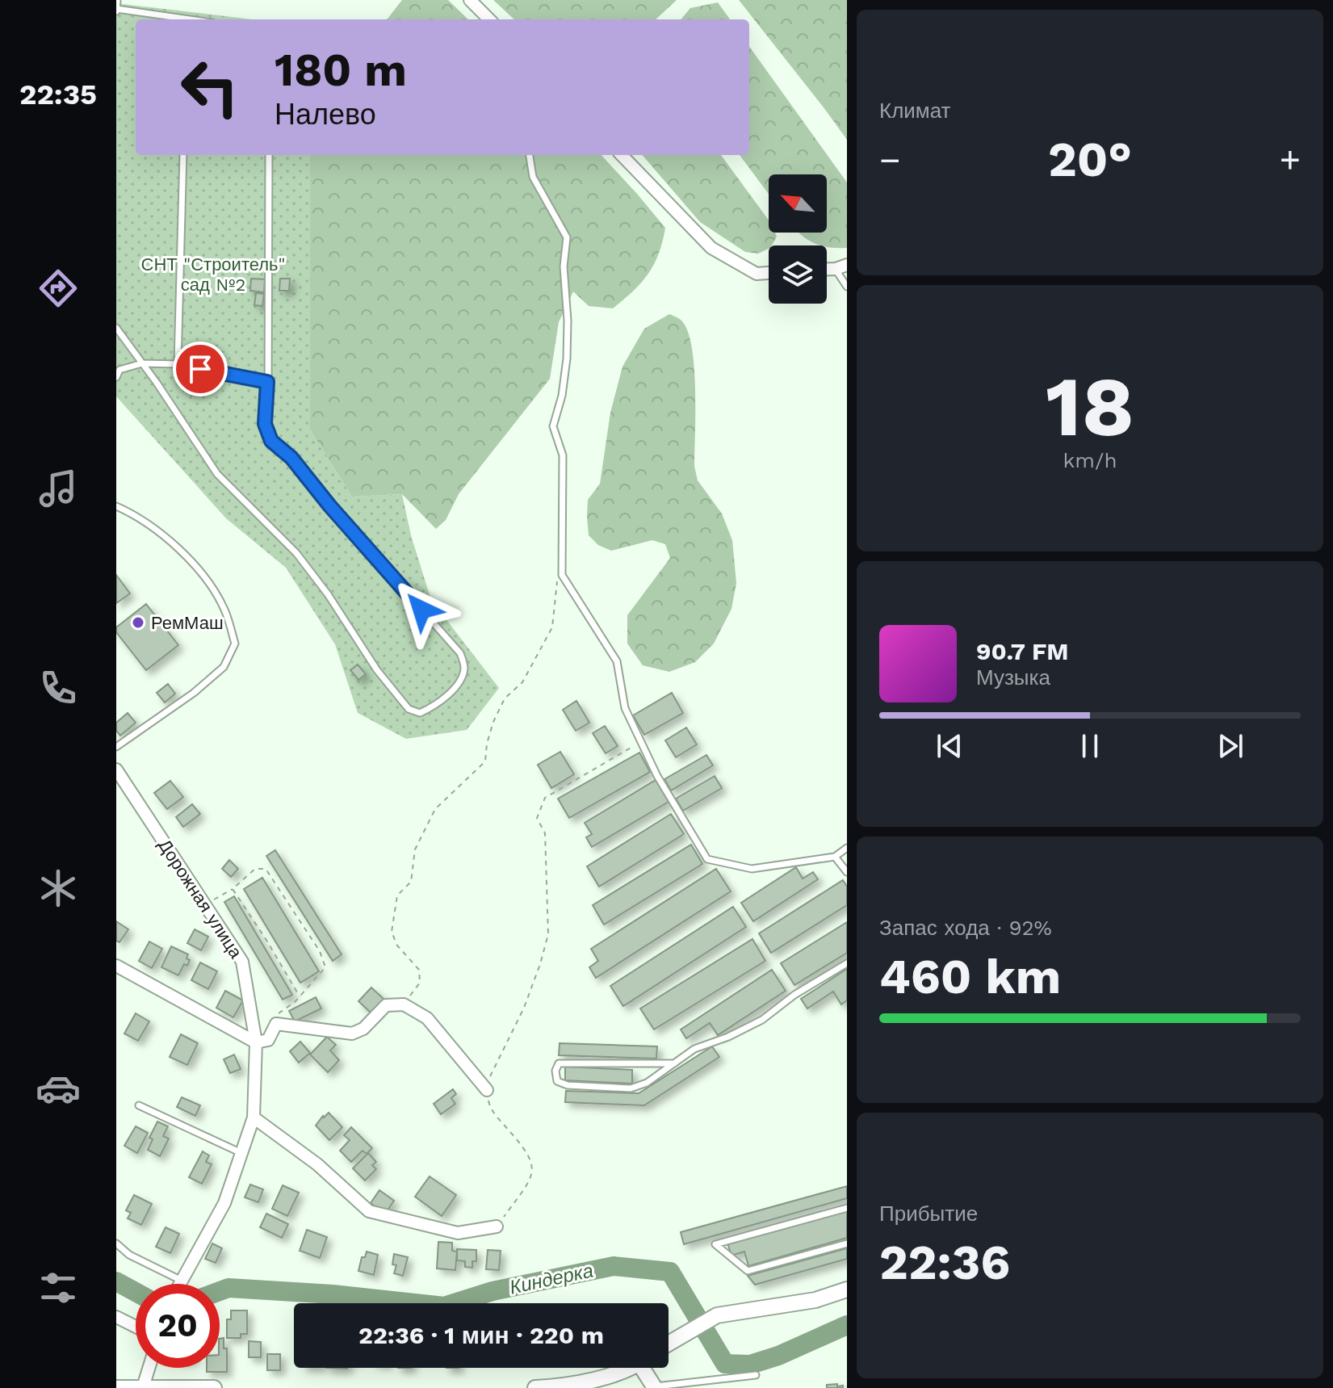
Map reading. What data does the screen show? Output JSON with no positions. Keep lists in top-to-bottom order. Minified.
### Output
{"streets":{"street":["Дорожная улица"]},"water":["Киндерка"],"parks":["СНТ \"Строитель\" сад №2"],"places":["РемМаш"],"north":"top left","page":{"tabs":"22:35","tile":["Климат",["18","km/h"],["Запас хода · 92%","460 km"],["Прибытие","22:36"]],"turn":["180 m","Налево"],"heat":["−","20°","+"],"song":["90.7 FM","Музыка"],"limit":"20","trip":"22:36 · 1 мин · 220 m"}}
